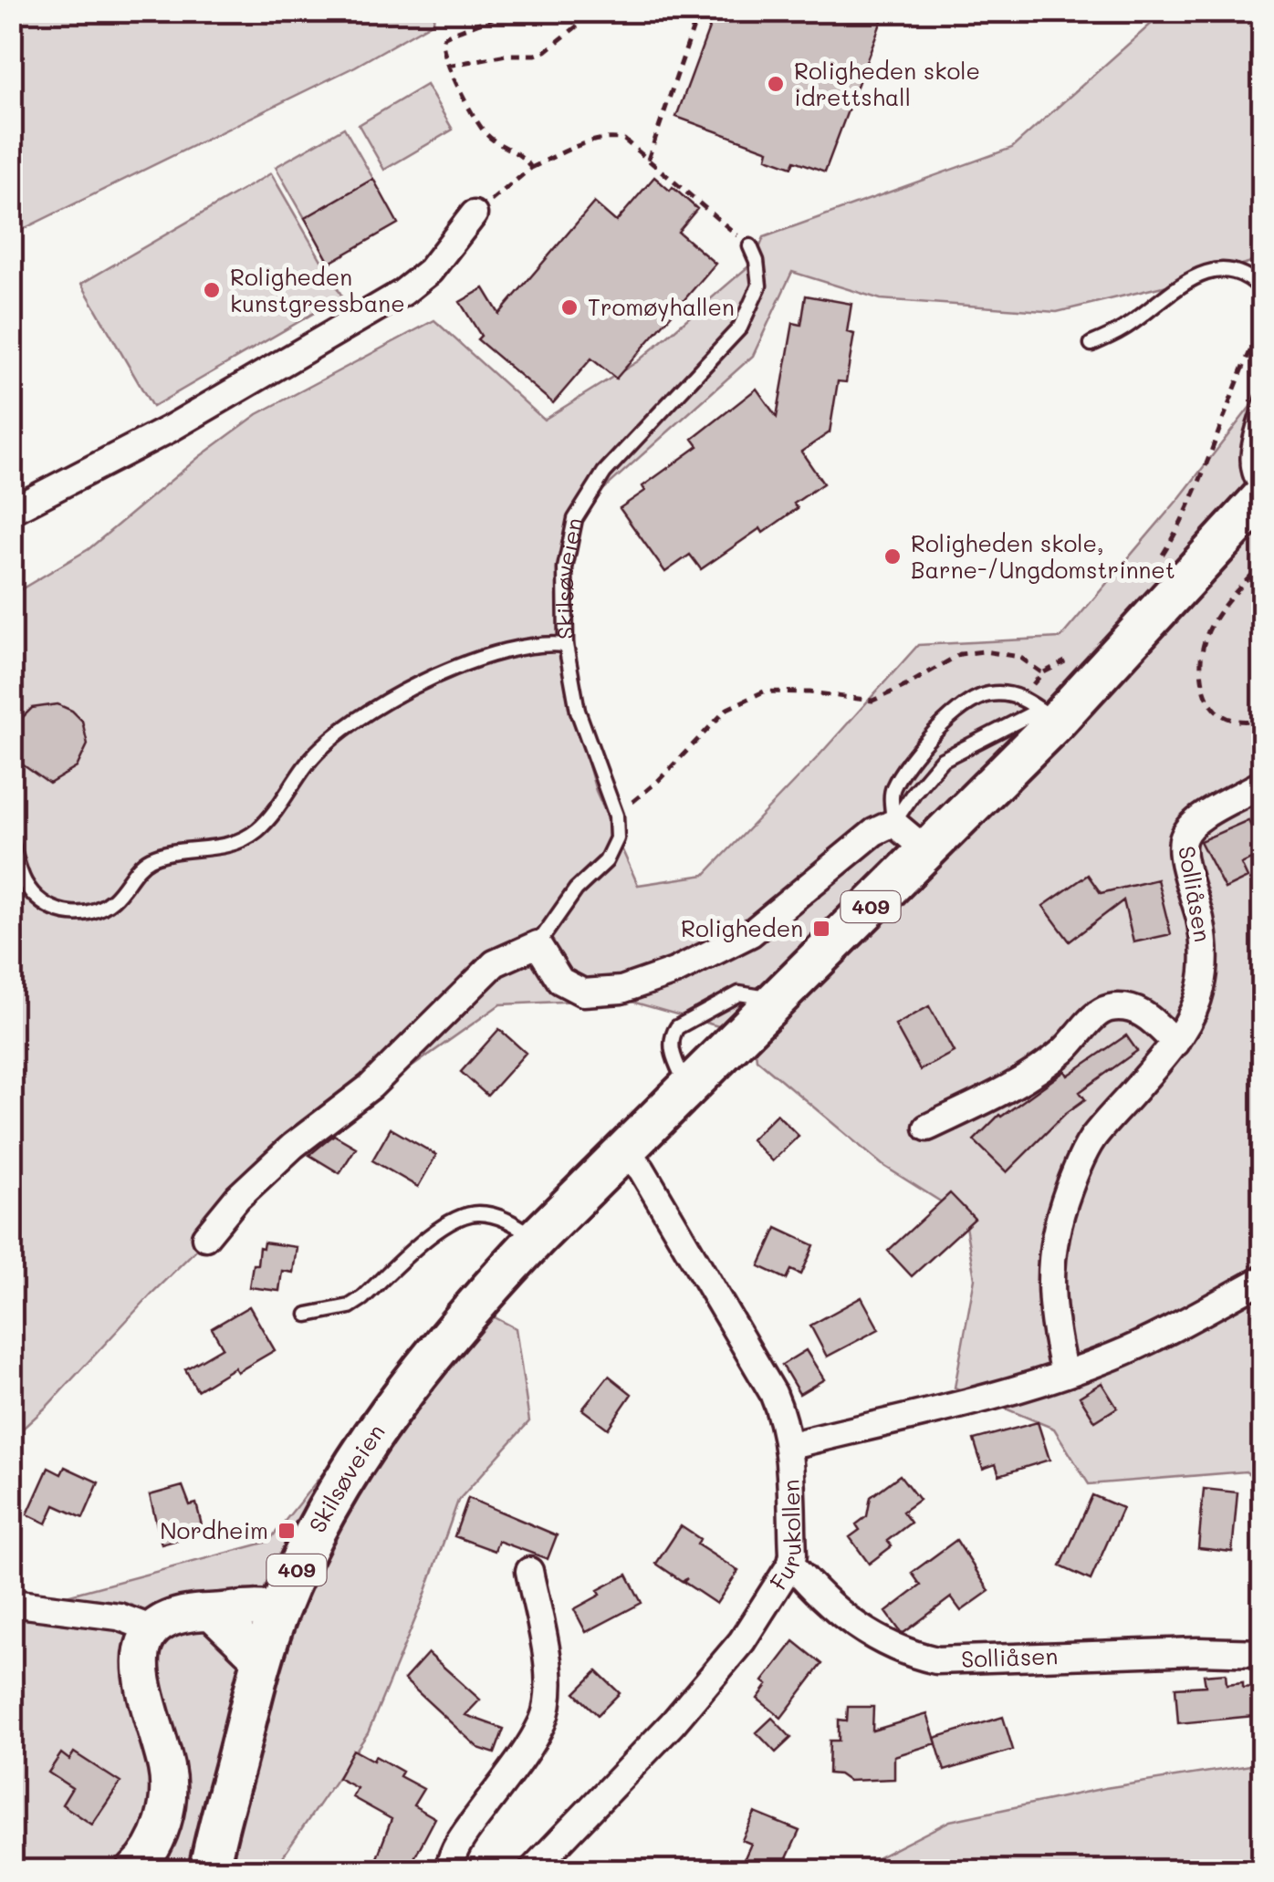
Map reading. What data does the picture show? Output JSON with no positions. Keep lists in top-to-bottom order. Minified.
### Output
{"streets":{"main road":["Skilsøveien","409"],"street":["Solliåsen","Furukollen"]},"crossings":[["Skilsøveien","Furukollen"],["Solliåsen","Furukollen"]],"places":{"other":["Roligheden skole idrettshall","Roligheden kunstgressbane","Tromøyhallen","Roligheden skole, Barne-/Ungdomstrinnet"],"transit":["Roligheden","Nordheim"]}}
